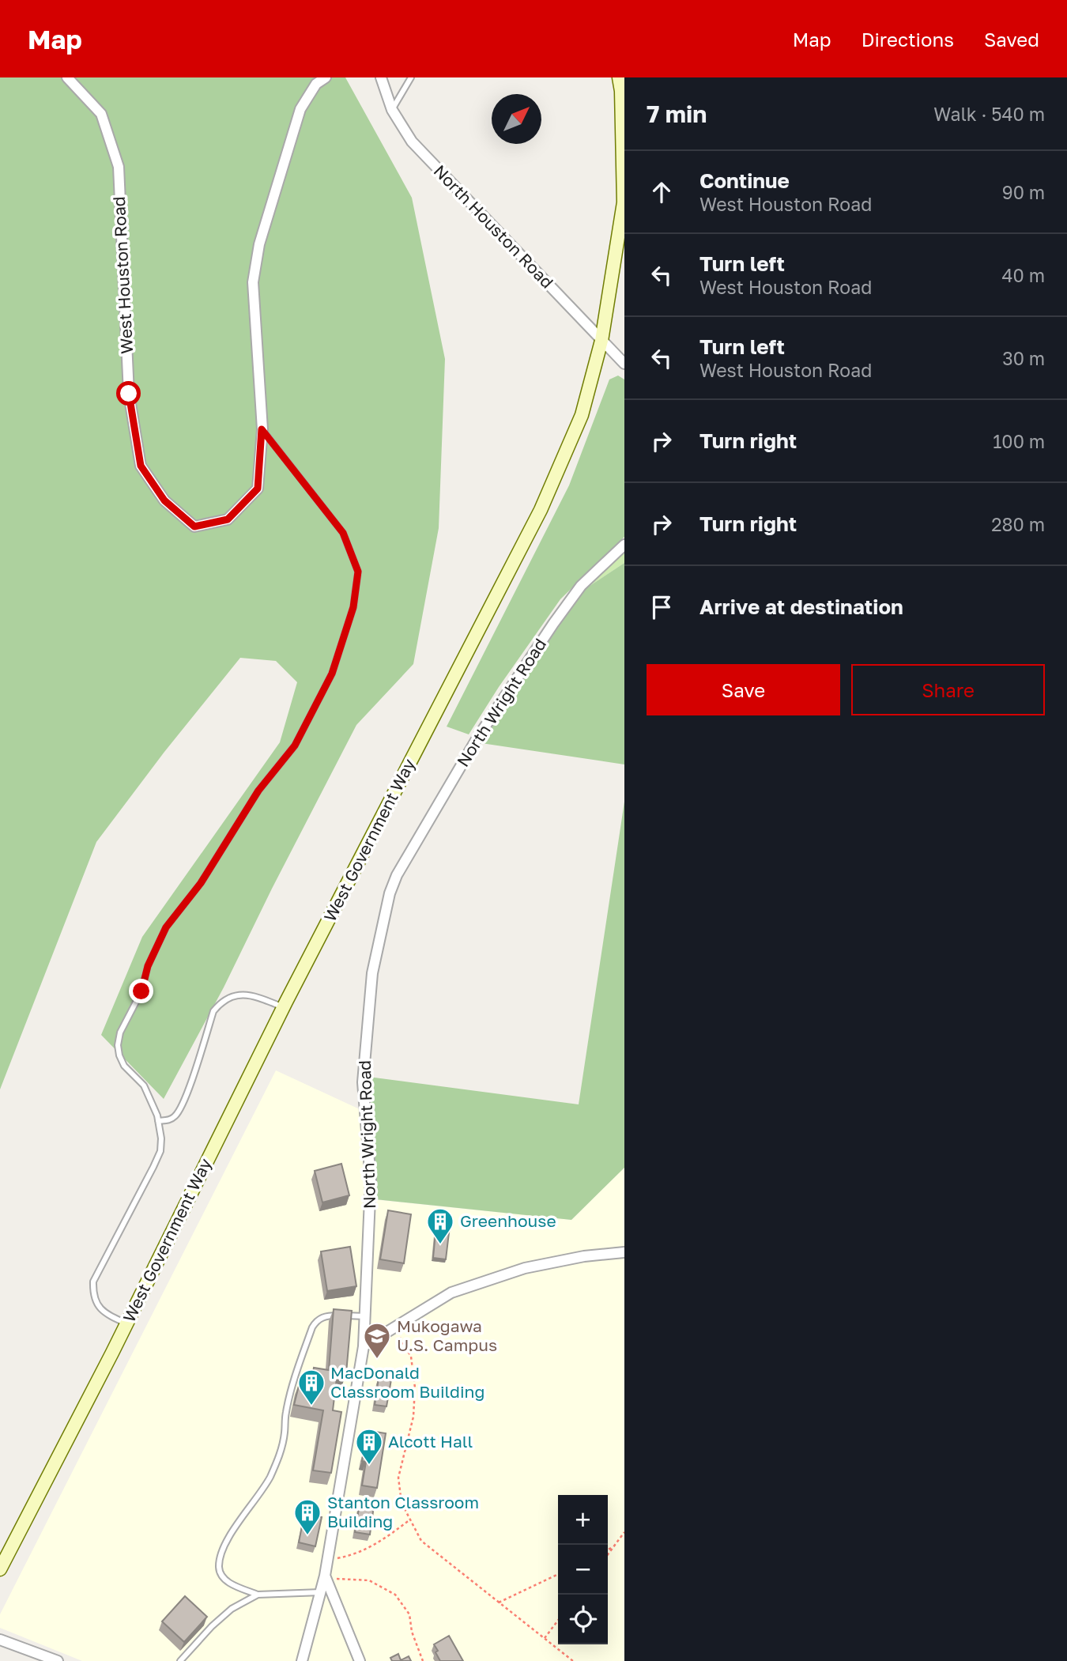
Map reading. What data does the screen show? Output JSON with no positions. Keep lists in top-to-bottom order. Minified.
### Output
{"streets":{"main road":["West Government Way"],"street":["North Houston Road","West Houston Road","North Wright Road"]},"crossings":[["North Houston Road","West Government Way"]],"places":{"building":["Greenhouse","MacDonald Classroom Building","Alcott Hall","Stanton Classroom Building"],"school or university":["Mukogawa U.S. Campus"]},"north":"top right","page":{"header":"Map","nav":["Map","Directions","Saved"],"heading":["7 min","Walk · 540 m"],"list":[["Continue","West Houston Road","90 m"],["Turn left","West Houston Road","40 m"],["Turn left","West Houston Road","30 m"],["Turn right","100 m"],["Turn right","280 m"],"Arrive at destination"],"buttons":["Save","Share"],"map_buttons":["+","−"]}}
